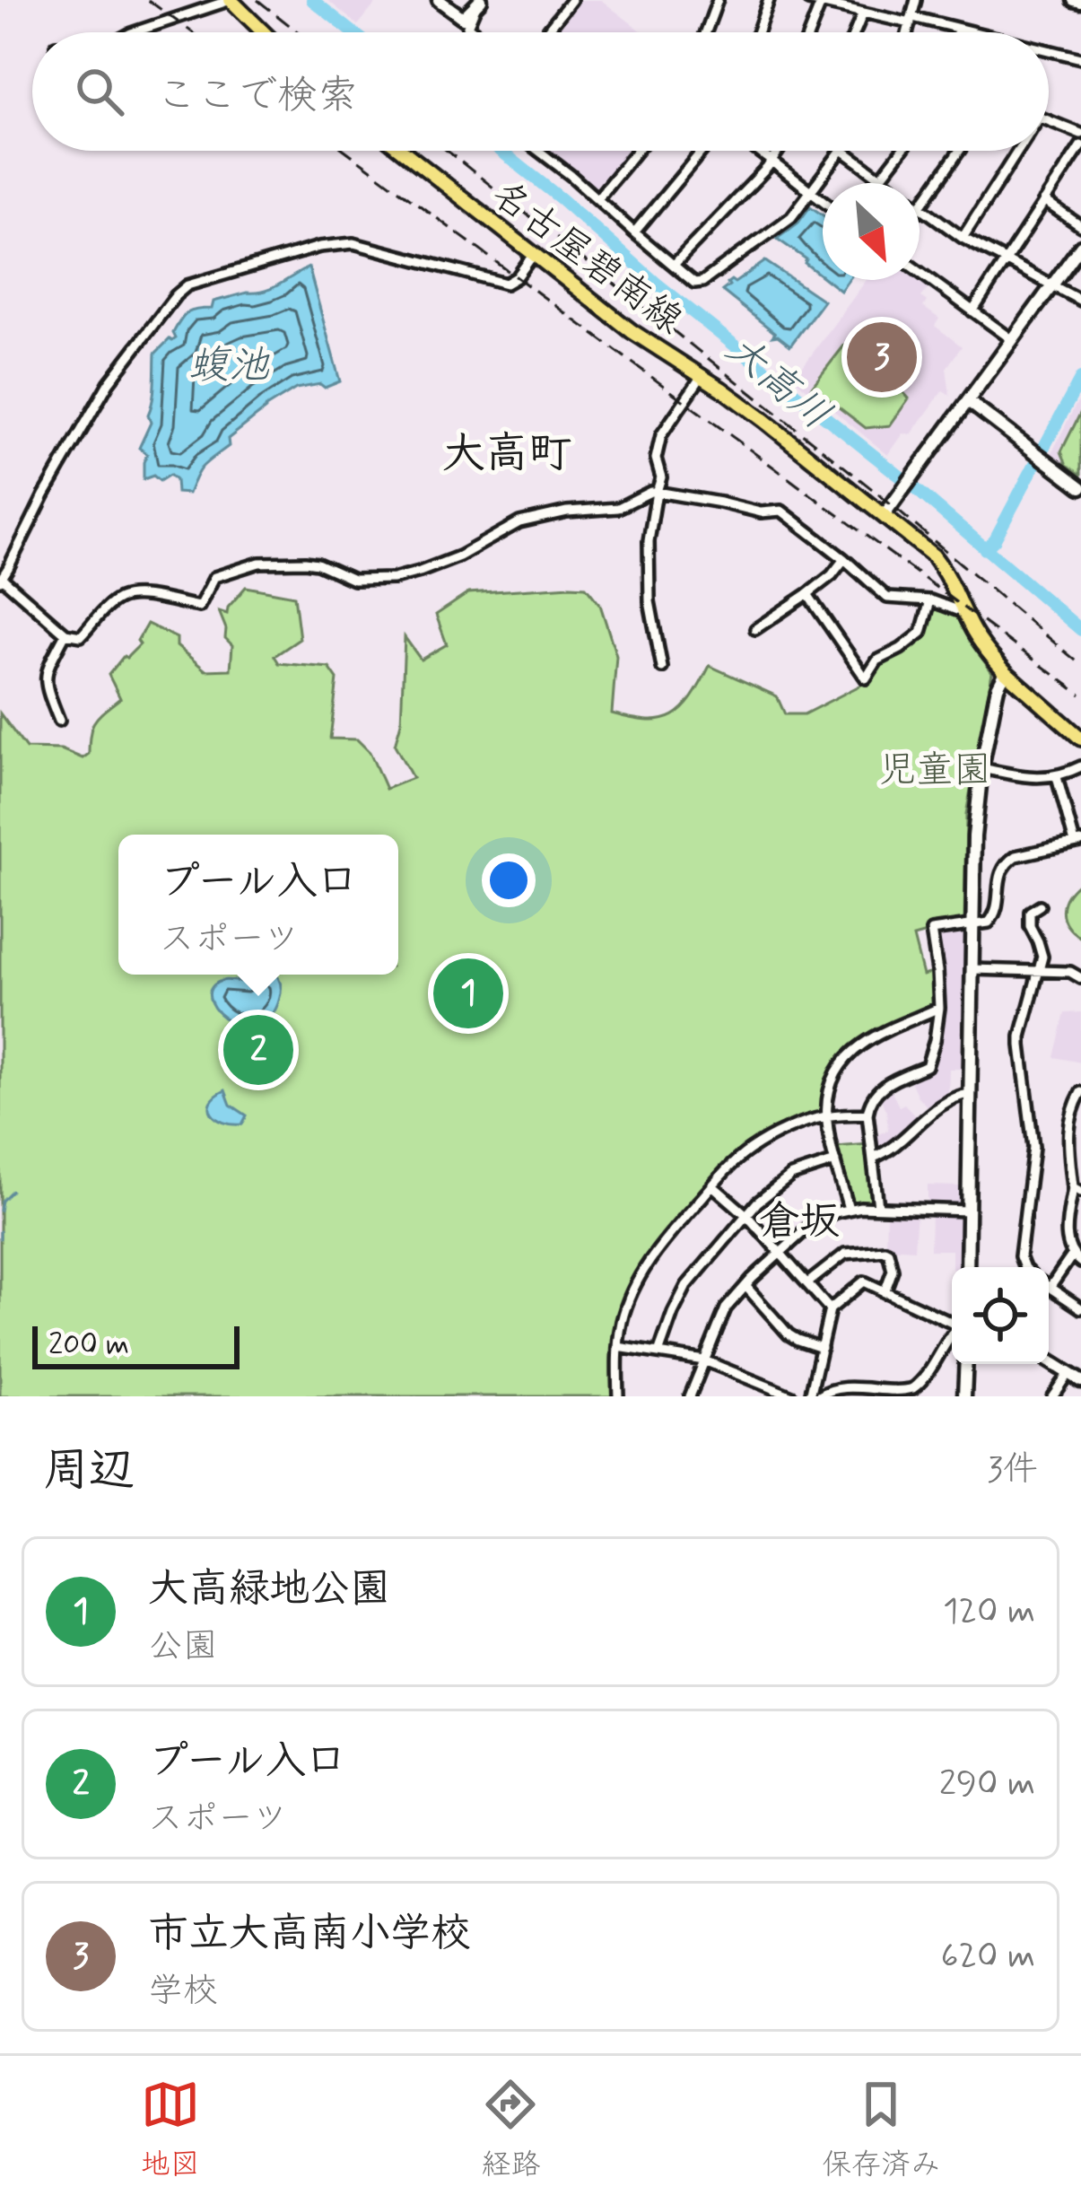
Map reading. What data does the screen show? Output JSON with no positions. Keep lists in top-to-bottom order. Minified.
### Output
{"streets":{"main road":["名古屋碧南線"]},"districts":["大高町","倉坂"],"water":["蝮池","大高川"],"parks":["児童園"],"scale_bar":"200 m","north":"bottom right","page":{"search":"ここで検索","pins":["3","1","2"],"popup":["プール入口","スポーツ"],"scale":"200 m","heading":["周辺","3件"],"list":[{"mark":"1","name":"大高緑地公園","note":"公園","value":"120 m"},{"mark":"2","name":"プール入口","note":"スポーツ","value":"290 m"},{"mark":"3","name":"市立大高南小学校","note":"学校","value":"620 m"}],"nav":["地図","経路","保存済み"]}}
